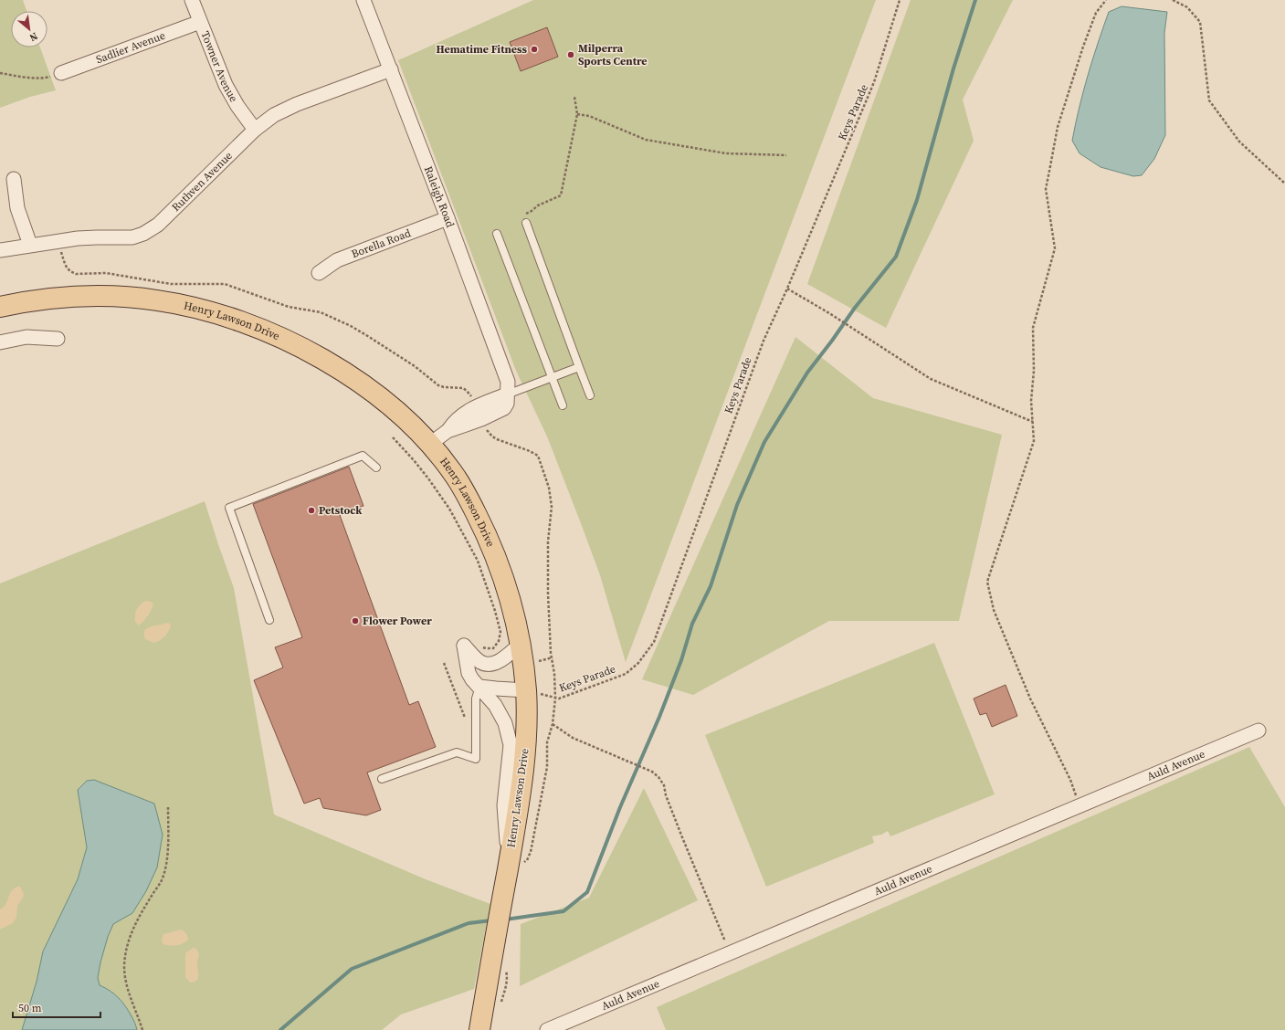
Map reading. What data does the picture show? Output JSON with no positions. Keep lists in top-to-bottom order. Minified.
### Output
{"streets":{"main road":["Henry Lawson Drive"],"street":["Sadlier Avenue","Towner Avenue","Ruthven Avenue","Raleigh Road","Borella Road","Auld Avenue"],"path":["Keys Parade"]},"crossings":[["Sadlier Avenue","Towner Avenue"],["Towner Avenue","Ruthven Avenue"],["Keys Parade","Henry Lawson Drive"],["Ruthven Avenue","Raleigh Road"],["Raleigh Road","Borella Road"],["Raleigh Road","Henry Lawson Drive"]],"places":["Hematime Fitness","Milperra Sports Centre","Petstock","Flower Power"],"scale_bar":"50 m","north":"bottom right"}
